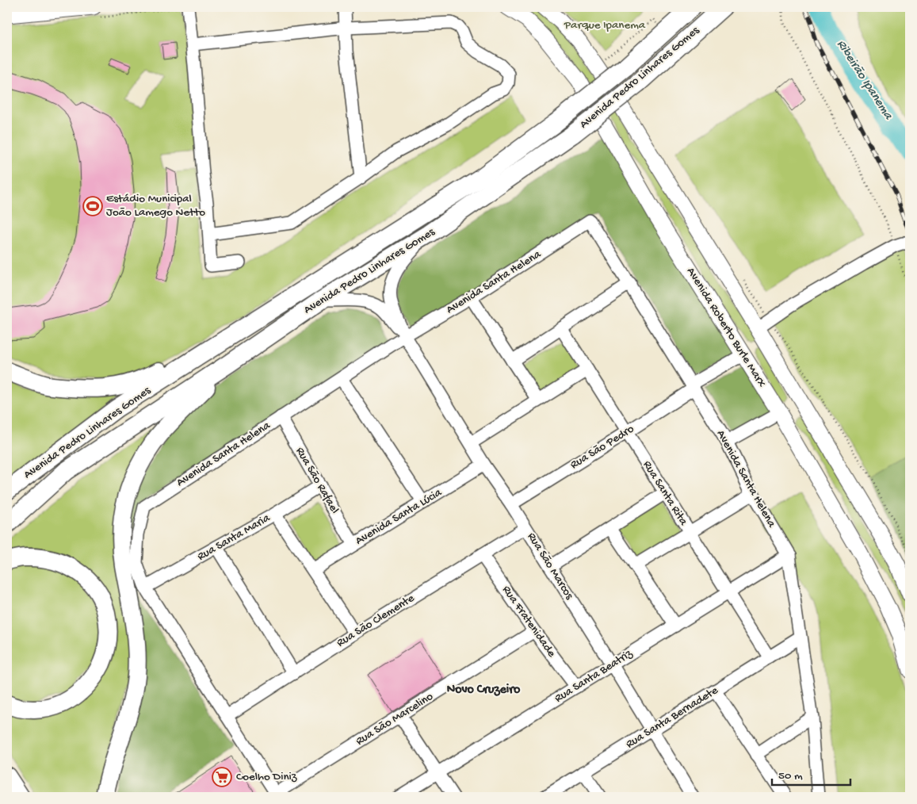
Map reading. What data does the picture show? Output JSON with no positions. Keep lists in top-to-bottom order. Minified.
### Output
{"streets":{"highway":["Avenida Pedro Linhares Gomes"],"main road":["Avenida Roberto Burle Marx"],"street":["Avenida Santa Helena","Rua São Pedro","Rua São Rafael","Rua Santa Rita","Avenida Santa Lúcia","Rua Santa Maria","Rua São Marcos","Rua São Clemente","Rua Fratenidade","Rua Santa Beatriz","Rua Santa Bernadete","Rua São Marcelino"]},"crossings":[["Avenida Santa Helena","Rua São Pedro"],["Avenida Santa Helena","Rua São Rafael"],["Avenida Santa Helena","Rua Santa Maria"],["Avenida Santa Helena","Rua São Marcos"],["Avenida Santa Helena","Rua São Clemente"],["Avenida Santa Helena","Rua Santa Beatriz"],["Avenida Santa Helena","Rua Santa Bernadete"],["Avenida Santa Helena","Rua São Marcelino"],["Avenida Roberto Burle Marx","Rua São Pedro"],["Rua São Pedro","Rua Santa Rita"],["Rua São Pedro","Rua São Marcos"],["Rua São Rafael","Avenida Santa Lúcia"],["Rua São Rafael","Rua Santa Maria"],["Rua Santa Rita","Rua Santa Beatriz"],["Rua Santa Rita","Rua Santa Bernadete"],["Avenida Santa Lúcia","Rua São Marcos"],["Rua São Marcos","Rua São Clemente"],["Rua São Marcos","Rua Santa Beatriz"],["Rua São Marcos","Rua Santa Bernadete"],["Rua São Clemente","Rua Fratenidade"],["Rua Fratenidade","Rua Santa Beatriz"],["Rua Fratenidade","Rua São Marcelino"]],"districts":["Novo Cruzeiro"],"water":["Ribeirão Ipanema"],"parks":["Parque Ipanema"],"places":{"sports":["Estádio Municipal João Lamego Netto"],"supermarket":["Coelho Diniz"]},"scale_bar":"50 m"}
